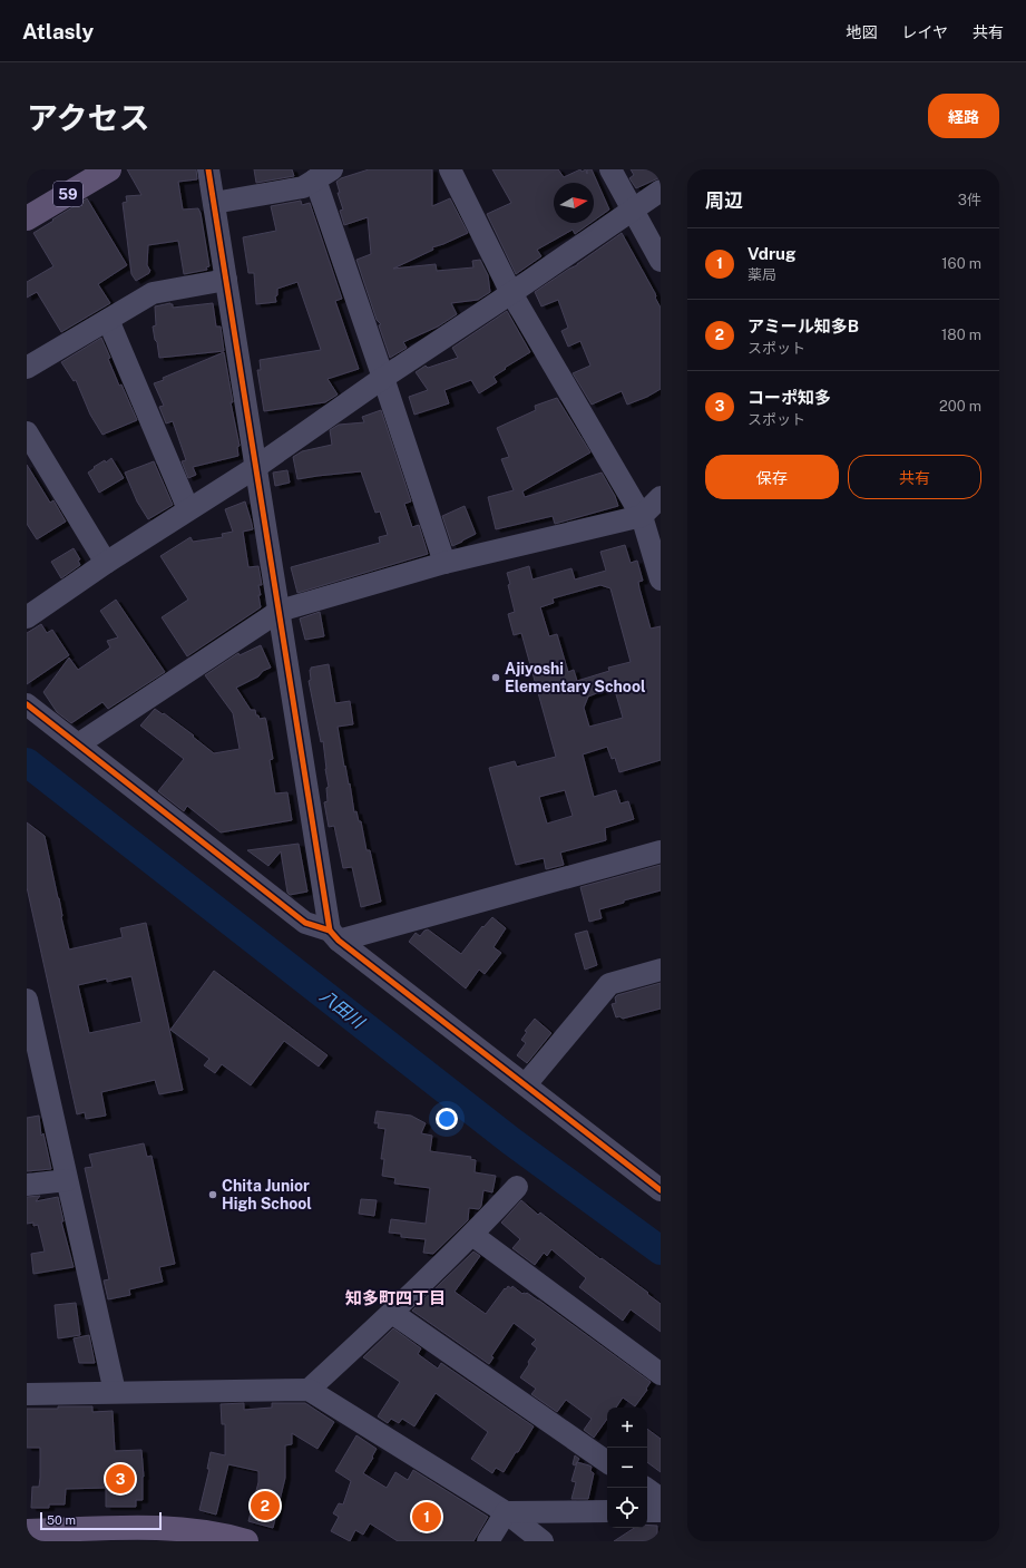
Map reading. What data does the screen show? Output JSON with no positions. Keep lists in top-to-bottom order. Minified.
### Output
{"streets":{"main road":["59"]},"districts":["知多町四丁目"],"water":["八田川"],"places":["Ajiyoshi Elementary School","Chita Junior High School"],"scale_bar":"50 m","north":"right","page":{"header":"Atlasly","nav":["地図","レイヤ","共有"],"title":"アクセス","buttons":["経路",["保存","共有"]],"heading":["周辺","3件"],"list":[{"mark":"1","name":"Vdrug","note":"薬局","value":"160 m"},{"mark":"2","name":"アミール知多B","note":"スポット","value":"180 m"},{"mark":"3","name":"コーポ知多","note":"スポット","value":"200 m"}],"map_buttons":["+","−"],"pins":["3","2","1"],"scale":"50 m"}}
